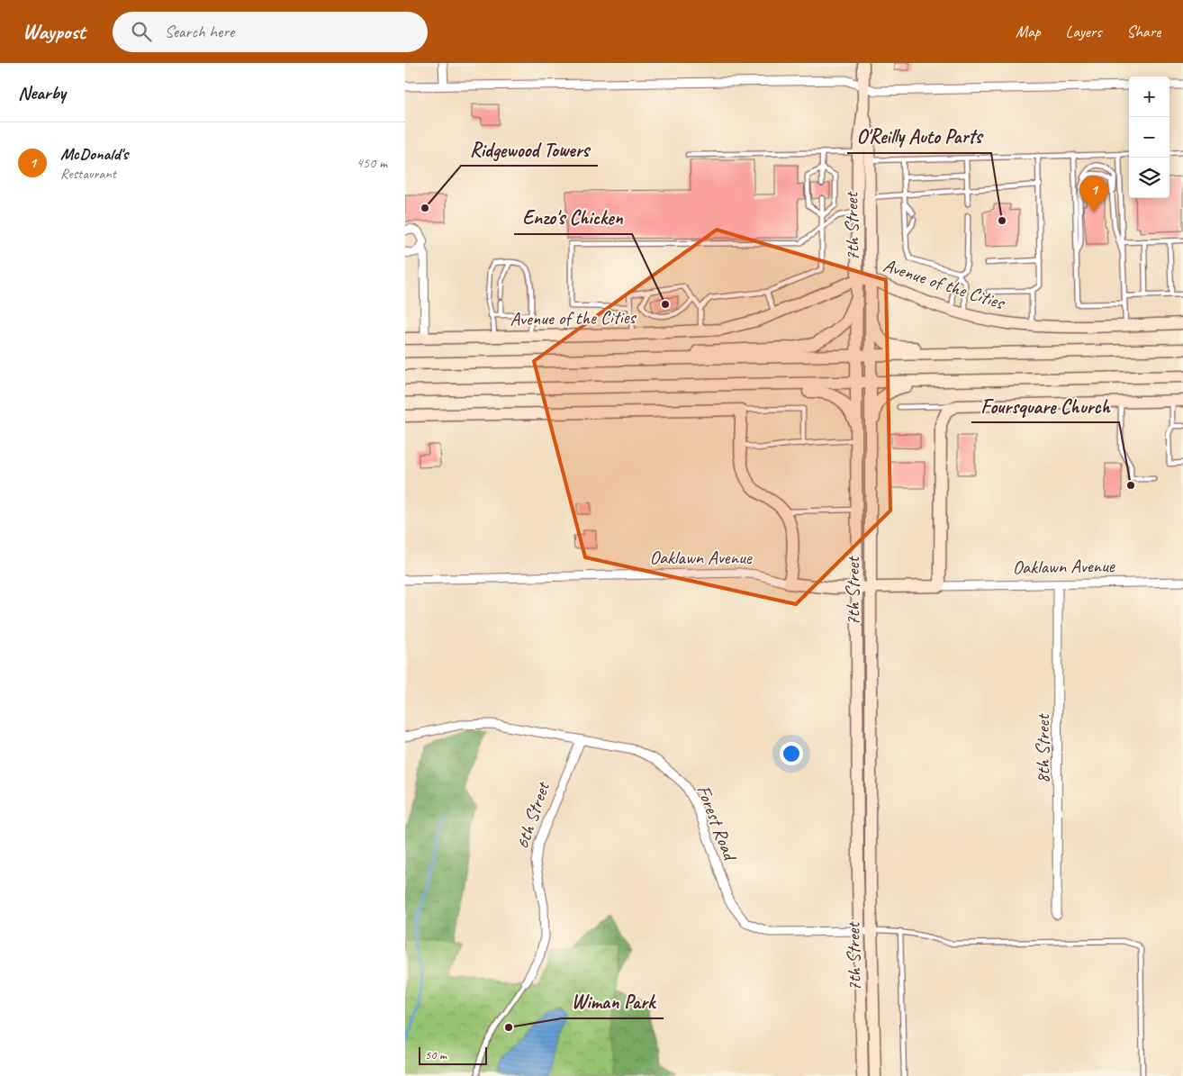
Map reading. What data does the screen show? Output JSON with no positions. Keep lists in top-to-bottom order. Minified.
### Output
{"streets":{"main road":["7th Street","Avenue of the Cities","Oaklawn Avenue"],"street":["8th Street","6th Street","Forest Road"]},"crossings":[["7th Street","Avenue of the Cities"],["7th Street","Oaklawn Avenue"],["7th Street","Forest Road"],["Oaklawn Avenue","8th Street"],["6th Street","Forest Road"]],"places":["Ridgewood Towers","O'Reilly Auto Parts","Enzo's Chicken","Foursquare Church","Wiman Park"],"scale_bar":"50 m","page":{"header":"Waypost","search":"Search here","nav":["Map","Layers","Share"],"heading":"Nearby","map_buttons":["+","−"],"list":[{"mark":"1","name":"McDonald's","note":"Restaurant","value":"450 m"}],"pins":"1","scale":"50 m"}}
